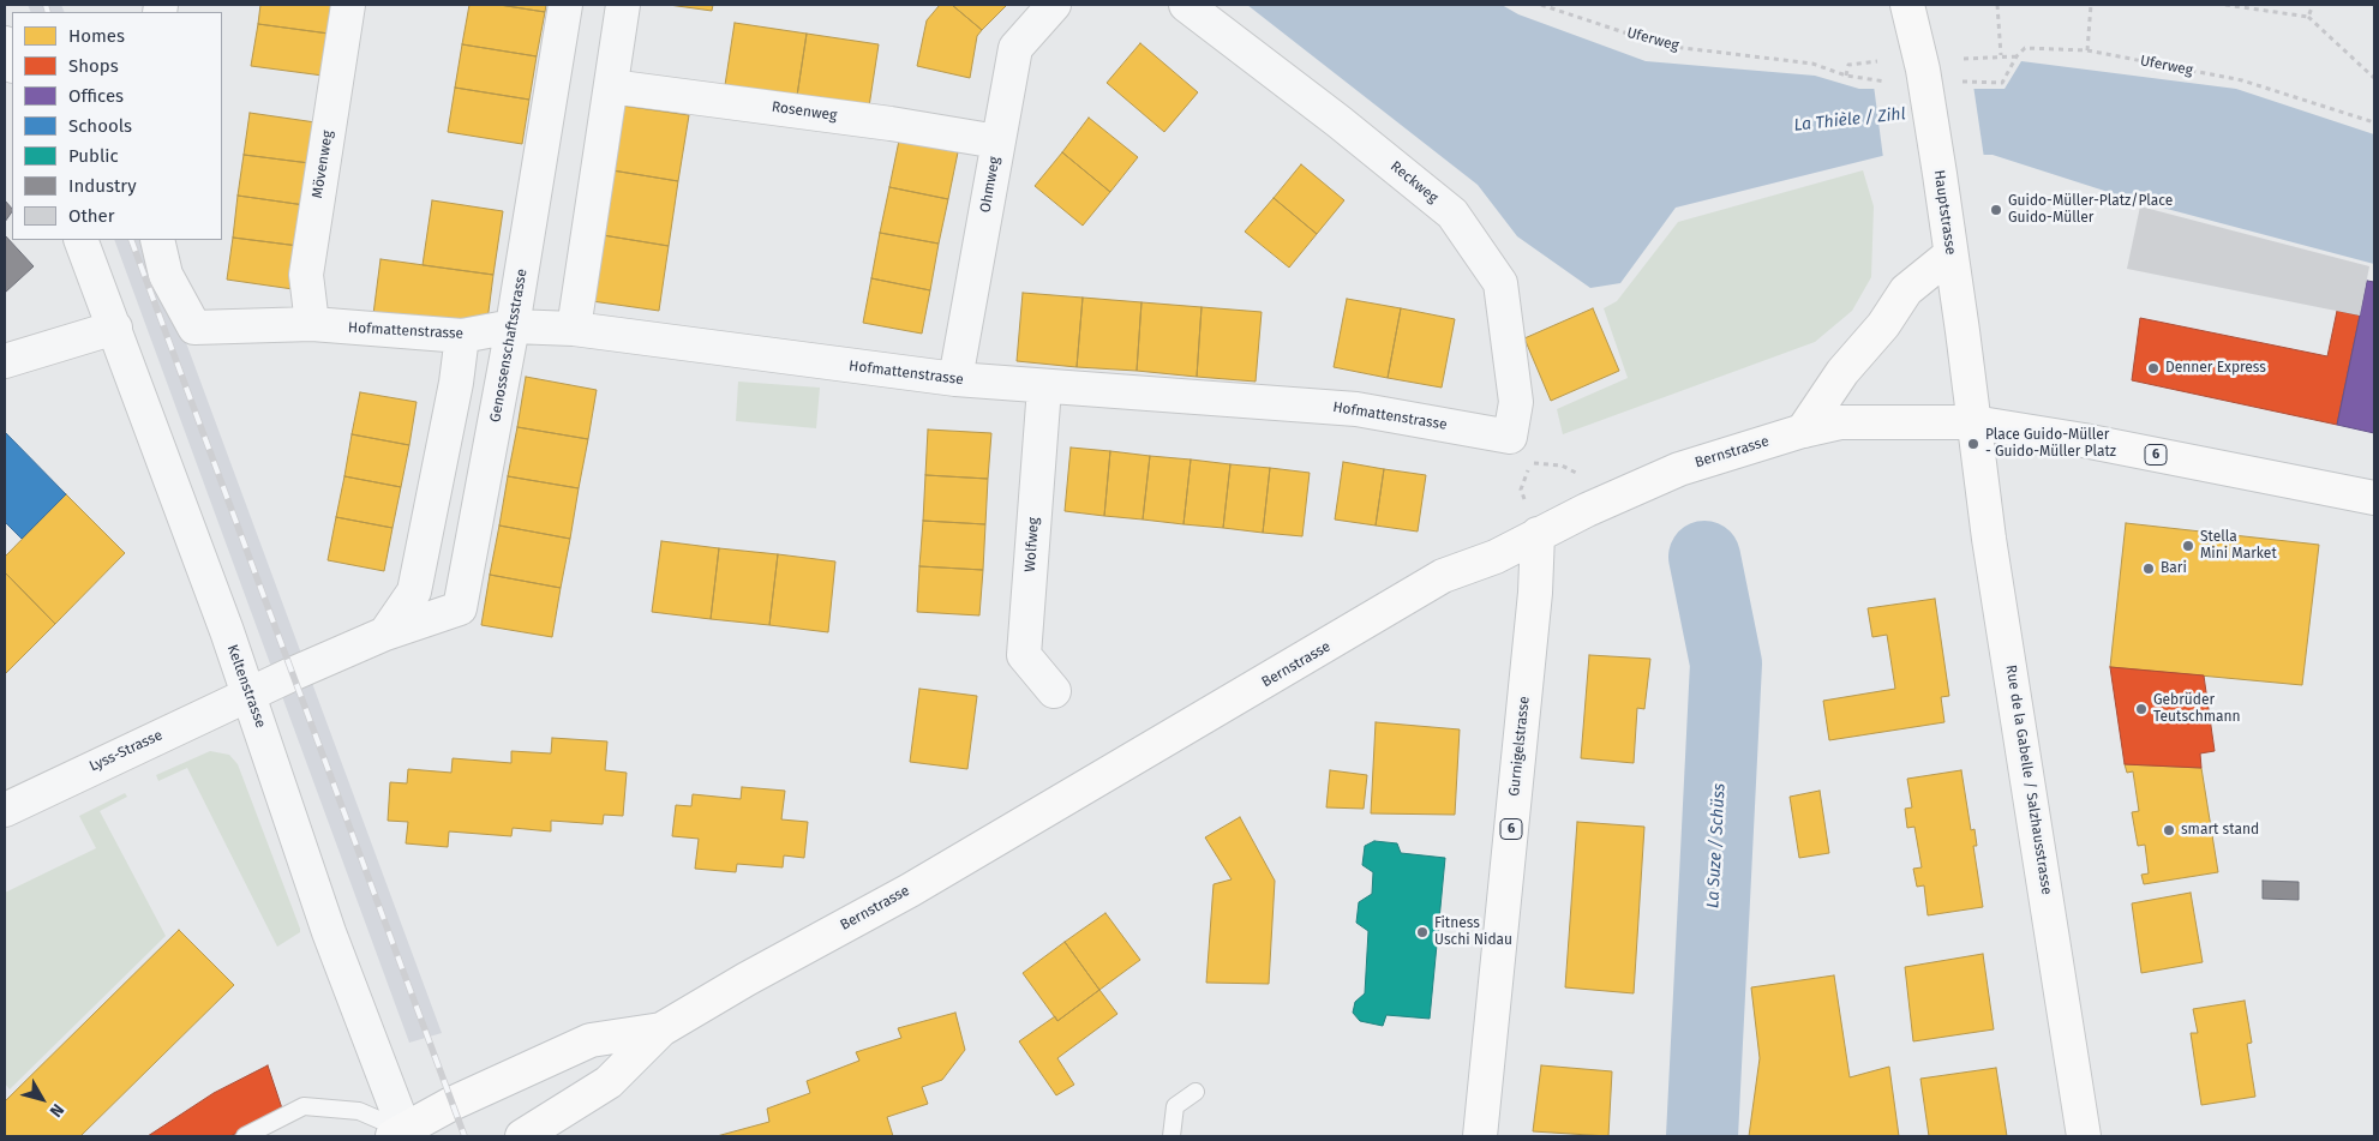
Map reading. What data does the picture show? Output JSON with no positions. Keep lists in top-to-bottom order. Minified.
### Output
{"streets":{"main road":["Hauptstrasse","Bernstrasse","6","Gurnigelstrasse","Rue de la Gabelle / Salzhausstrasse"],"street":["Rosenweg","Mövenweg","Reckweg","Ohmweg","Hofmattenstrasse","Genossenschaftsstrasse","Wolfweg","Keltenstrasse","Lyss-Strasse"],"path":["Uferweg"]},"crossings":[["Rosenweg","Ohmweg"],["Mövenweg","Hofmattenstrasse"],["Reckweg","Hofmattenstrasse"],["Ohmweg","Hofmattenstrasse"],["Hauptstrasse","Bernstrasse"],["Hauptstrasse","6"],["Hauptstrasse","Rue de la Gabelle / Salzhausstrasse"],["Hofmattenstrasse","Genossenschaftsstrasse"],["Hofmattenstrasse","Wolfweg"],["Genossenschaftsstrasse","Keltenstrasse"],["Genossenschaftsstrasse","Lyss-Strasse"],["Bernstrasse","6"],["Bernstrasse","Keltenstrasse"],["Bernstrasse","Gurnigelstrasse"],["Bernstrasse","Rue de la Gabelle / Salzhausstrasse"],["6","Rue de la Gabelle / Salzhausstrasse"],["Keltenstrasse","Lyss-Strasse"]],"water":["La Thièle / Zihl","La Suze / Schüss"],"places":["Guido-Müller-Platz/Place Guido-Müller","Denner Express","Place Guido-Müller - Guido-Müller Platz","Stella Mini Market","Bari","Gebrüder Teutschmann","smart stand","Fitness Uschi Nidau"],"legend":["Homes","Shops","Offices","Schools","Public","Industry","Other"],"north":"bottom right"}
